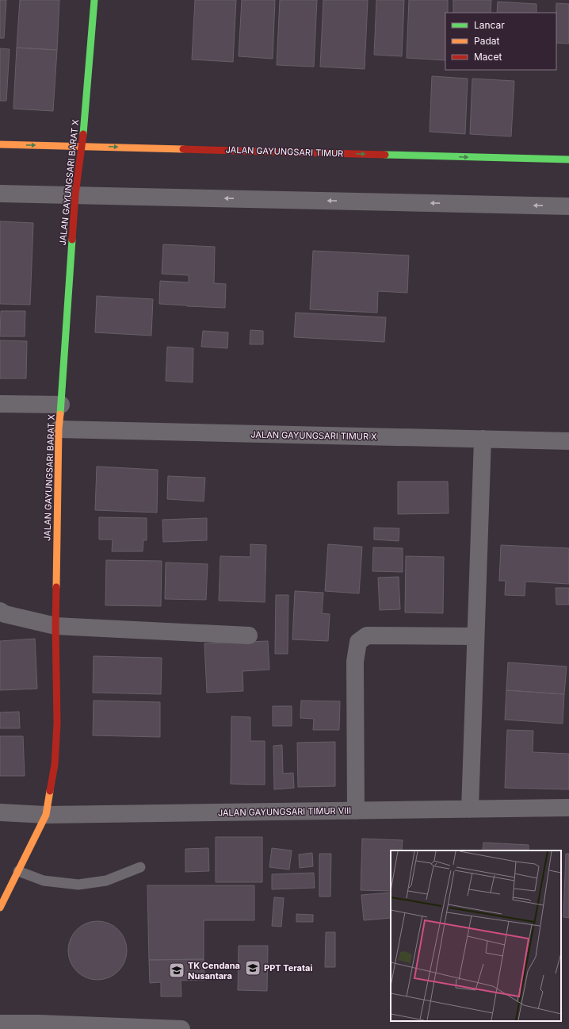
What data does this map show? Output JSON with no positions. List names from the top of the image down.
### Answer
{
  "streets": {
    "street": [
      "JALAN GAYUNGSARI TIMUR",
      "JALAN GAYUNGSARI BARAT X",
      "JALAN GAYUNGSARI TIMUR X",
      "JALAN GAYUNGSARI TIMUR VIII"
    ]
  },
  "crossings": [
    ["JALAN GAYUNGSARI TIMUR", "JALAN GAYUNGSARI BARAT X"],
    ["JALAN GAYUNGSARI BARAT X", "JALAN GAYUNGSARI TIMUR X"],
    ["JALAN GAYUNGSARI BARAT X", "JALAN GAYUNGSARI TIMUR VIII"]
  ],
  "places": {
    "school or university": ["PPT Teratai", "TK Cendana Nusantara"]
  },
  "legend": ["Lancar", "Padat", "Macet"]
}
